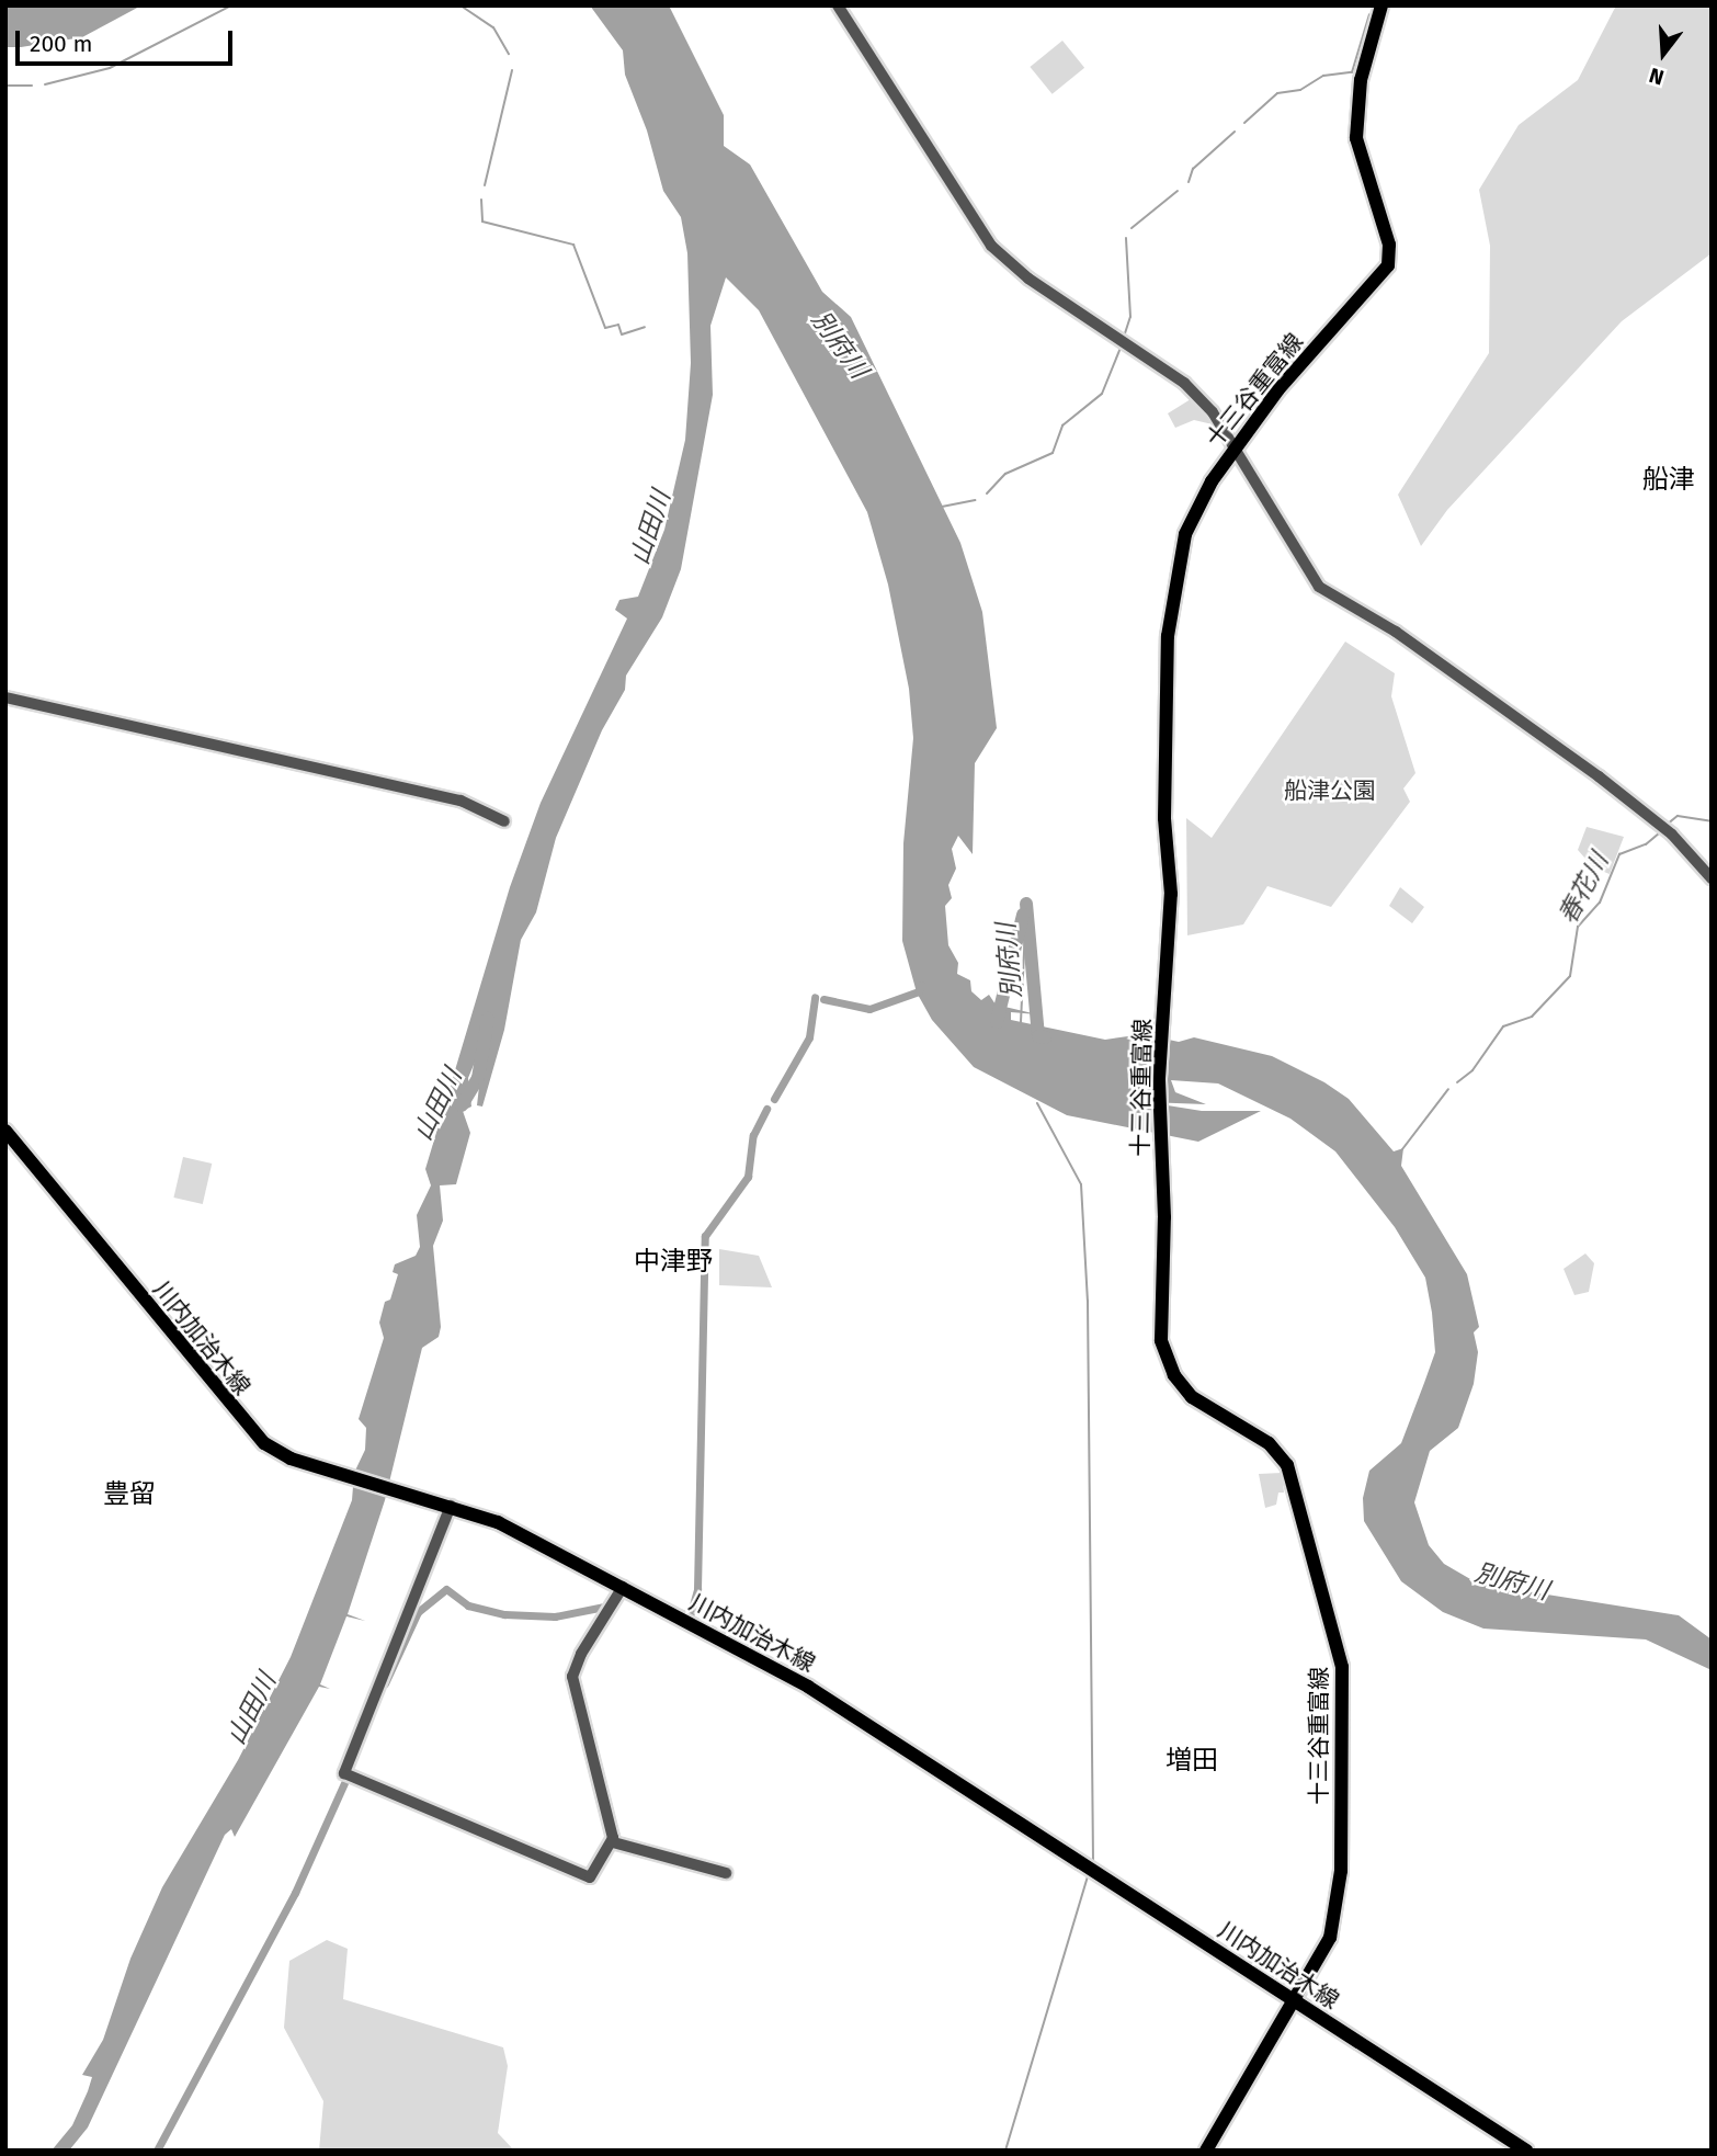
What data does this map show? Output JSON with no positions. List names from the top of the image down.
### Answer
{
  "streets": {
    "main road": ["十三谷重富線", "川内加治木線"]
  },
  "crossings": [
    ["十三谷重富線", "川内加治木線"]
  ],
  "districts": [
    "船津",
    "中津野",
    "豊留",
    "増田"
  ],
  "water": ["別府川", "山田川", "春花川"],
  "parks": ["船津公園"],
  "scale_bar": "200 m",
  "north": "bottom"
}
